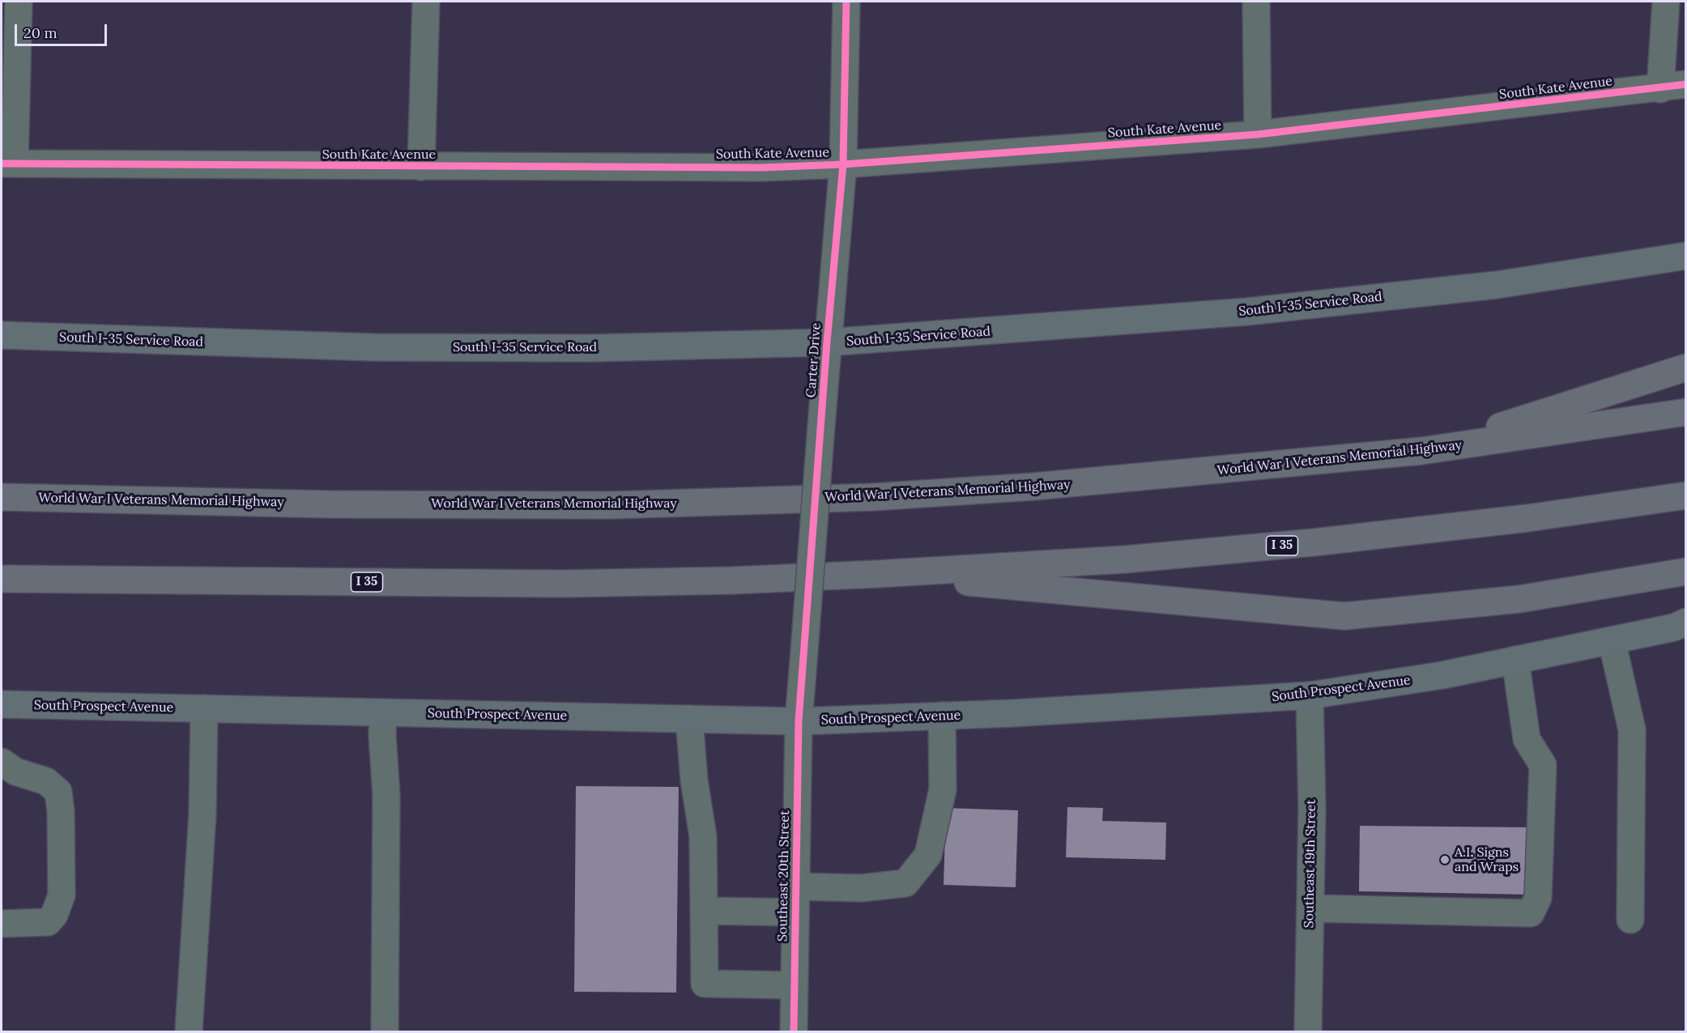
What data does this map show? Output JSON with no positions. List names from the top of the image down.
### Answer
{
  "streets": {
    "highway": ["World War I Veterans Memorial Highway", "I 35"],
    "main road": ["South I-35 Service Road", "South Prospect Avenue"],
    "street": [
      "South Kate Avenue",
      "Carter Drive",
      "Southeast 19th Street",
      "Southeast 20th Street"
    ]
  },
  "crossings": [
    ["South Kate Avenue", "Carter Drive"],
    ["South I-35 Service Road", "Carter Drive"],
    ["Carter Drive", "South Prospect Avenue"],
    ["Carter Drive", "Southeast 20th Street"],
    ["South Prospect Avenue", "Southeast 19th Street"],
    ["South Prospect Avenue", "Southeast 20th Street"]
  ],
  "places": ["A.I. Signs and Wraps"],
  "scale_bar": "20 m"
}
